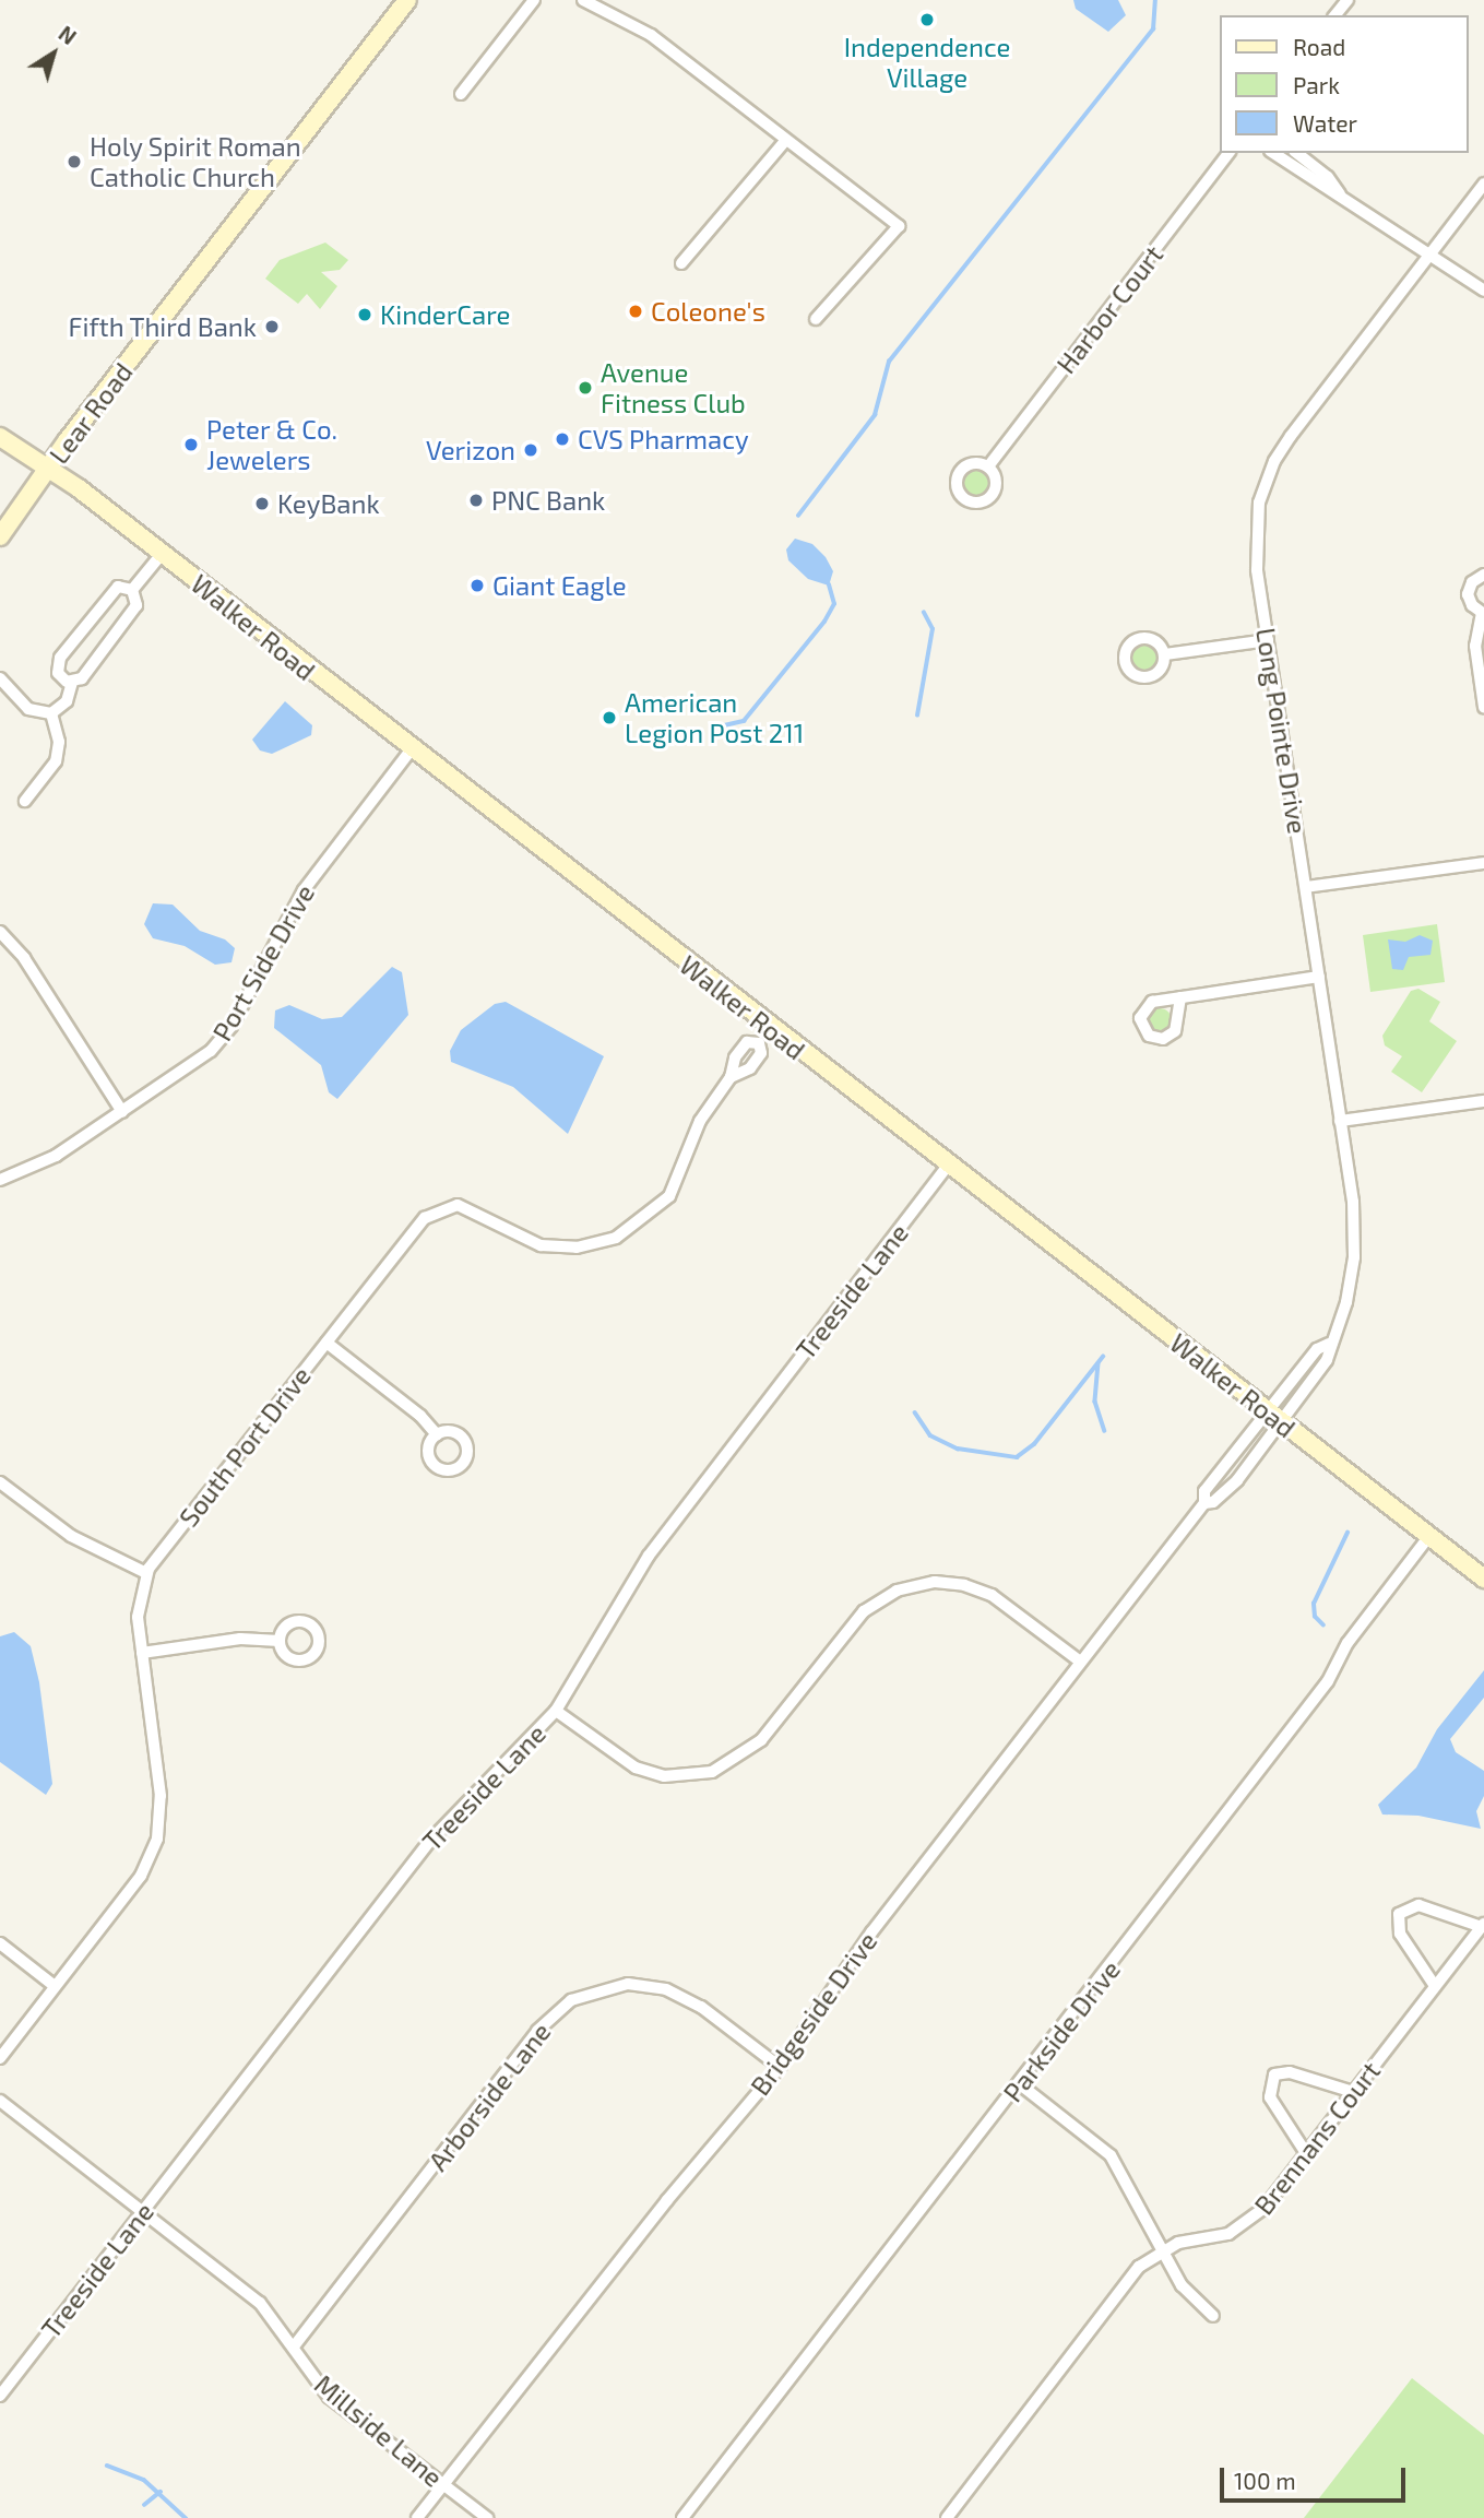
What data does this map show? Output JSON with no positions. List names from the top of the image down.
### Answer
{
  "streets": {
    "street": [
      "Harbor Court",
      "Lear Road",
      "Walker Road",
      "Long Pointe Drive",
      "Port Side Drive",
      "Treeside Lane",
      "South Port Drive",
      "Bridgeside Drive",
      "Parkside Drive",
      "Arborside Lane",
      "Brennans Court",
      "Millside Lane"
    ]
  },
  "crossings": [
    ["Lear Road", "Walker Road"],
    ["Walker Road", "Long Pointe Drive"],
    ["Walker Road", "Port Side Drive"],
    ["Walker Road", "Treeside Lane"],
    ["Walker Road", "South Port Drive"],
    ["Walker Road", "Bridgeside Drive"],
    ["Walker Road", "Parkside Drive"],
    ["Long Pointe Drive", "Bridgeside Drive"],
    ["Treeside Lane", "Millside Lane"],
    ["Bridgeside Drive", "Arborside Lane"],
    ["Bridgeside Drive", "Millside Lane"],
    ["Arborside Lane", "Millside Lane"]
  ],
  "places": [
    "Independence Village",
    "Holy Spirit Roman Catholic Church",
    "Coleone's",
    "KinderCare",
    "Fifth Third Bank",
    "Avenue Fitness Club",
    "CVS Pharmacy",
    "Peter & Co. Jewelers",
    "Verizon",
    "PNC Bank",
    "KeyBank",
    "Giant Eagle",
    "American Legion Post 211"
  ],
  "legend": ["Road", "Park", "Water"],
  "scale_bar": "100 m",
  "north": "top right"
}
